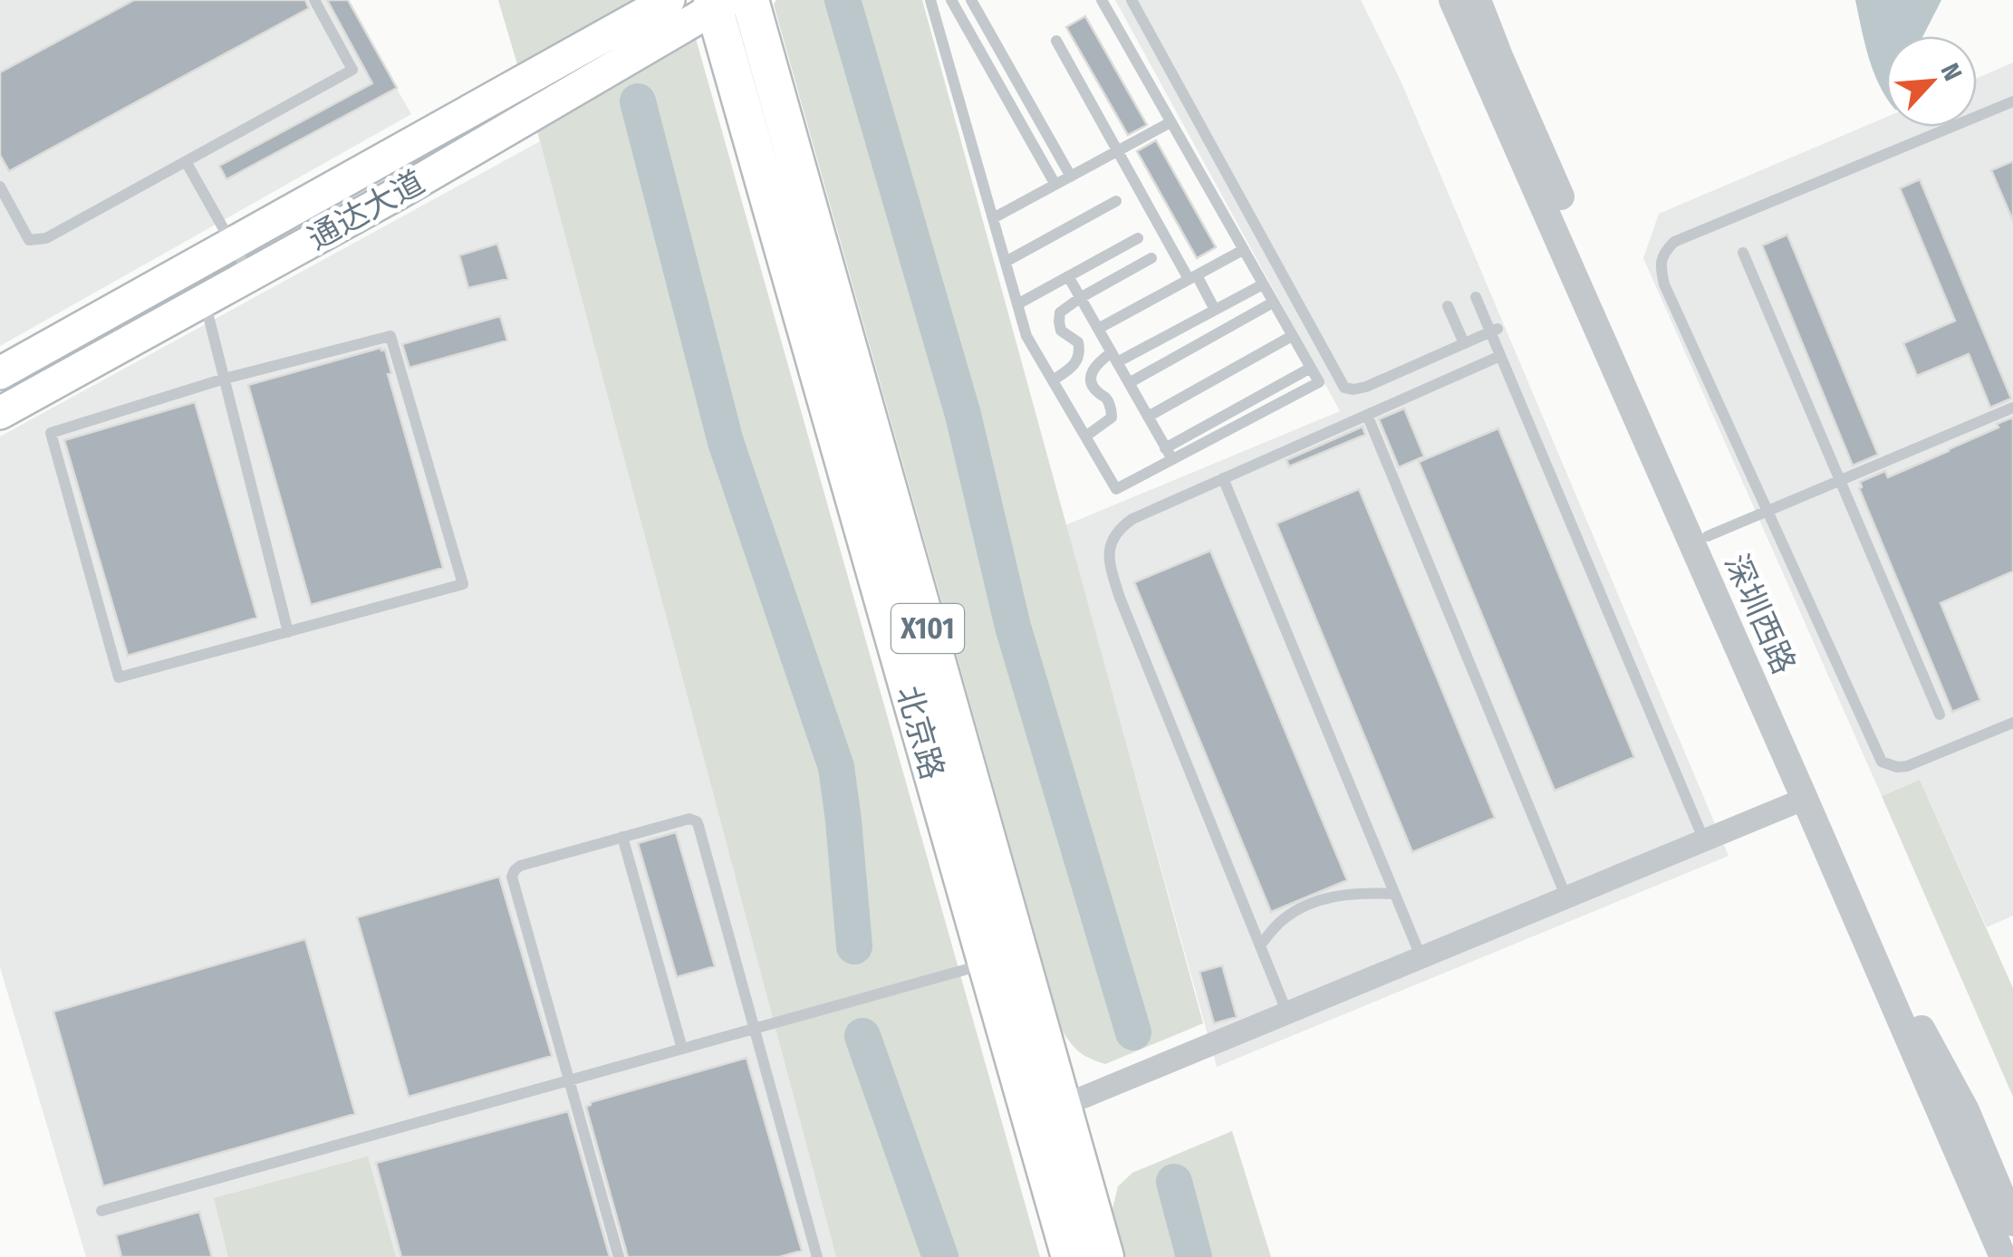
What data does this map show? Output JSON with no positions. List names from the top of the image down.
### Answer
{
  "streets": {
    "main road": ["通达大道", "X101", "北京路"],
    "street": ["深圳西路"]
  },
  "crossings": [
    ["通达大道", "北京路"]
  ],
  "north": "top right"
}
